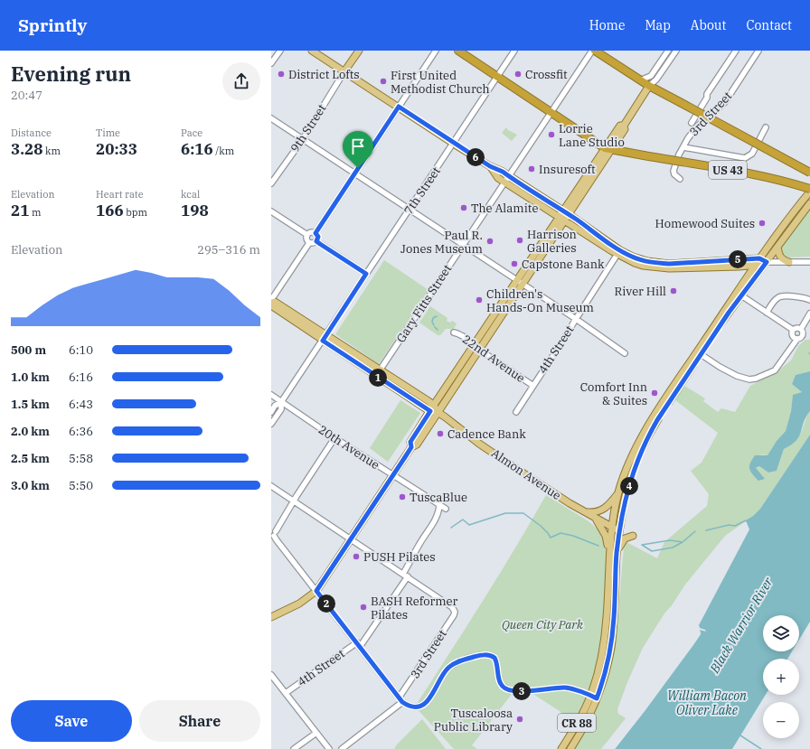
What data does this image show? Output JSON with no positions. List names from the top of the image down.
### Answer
{
  "streets": {
    "highway": ["US 43"],
    "main road": ["Almon Avenue", "CR 88"],
    "street": [
      "3rd Street",
      "9th Street",
      "7th Street",
      "Gary Fitts Street",
      "4th Street",
      "22nd Avenue",
      "20th Avenue"
    ]
  },
  "crossings": [
    ["3rd Street", "4th Street"],
    ["US 43", "7th Street"],
    ["US 43", "Gary Fitts Street"],
    ["US 43", "CR 88"],
    ["7th Street", "20th Avenue"],
    ["7th Street", "Almon Avenue"],
    ["Gary Fitts Street", "Almon Avenue"],
    ["4th Street", "22nd Avenue"],
    ["4th Street", "20th Avenue"],
    ["Almon Avenue", "CR 88"]
  ],
  "water": ["Black Warrior River", "William Bacon Oliver Lake"],
  "parks": ["Queen City Park"],
  "places": [
    "District Lofts",
    "Crossfit",
    "First United Methodist Church",
    "Lorrie Lane Studio",
    "Insuresoft",
    "The Alamite",
    "Homewood Suites",
    "Harrison Galleries",
    "Paul R. Jones Museum",
    "Capstone Bank",
    "River Hill",
    "Children's Hands-On Museum",
    "Comfort Inn & Suites",
    "Cadence Bank",
    "TuscaBlue",
    "PUSH Pilates",
    "BASH Reformer Pilates",
    "Tuscaloosa Public Library"
  ],
  "page": {
    "header": "Sprintly",
    "nav": [
      "Home",
      "Map",
      "About",
      "Contact"
    ],
    "heading": ["Evening run", "20:47"],
    "stats": [
      ["Distance", "3.28 km"],
      ["Time", "20:33"],
      ["Pace", "6:16 /km"],
      ["Elevation", "21 m"],
      ["Heart rate", "166 bpm"],
      ["kcal", "198"]
    ],
    "pins": [
      "6",
      "5",
      "1",
      "4",
      "2",
      "3"
    ],
    "chart": ["Elevation", "295–316 m"],
    "list": [
      {
        "name": "500 m",
        "note": "6:10"
      },
      {
        "name": "1.0 km",
        "note": "6:16"
      },
      {
        "name": "1.5 km",
        "note": "6:43"
      },
      {
        "name": "2.0 km",
        "note": "6:36"
      },
      {
        "name": "2.5 km",
        "note": "5:58"
      },
      {
        "name": "3.0 km",
        "note": "5:50"
      }
    ],
    "map_buttons": ["+", "−"],
    "buttons": ["Save", "Share"]
  }
}
